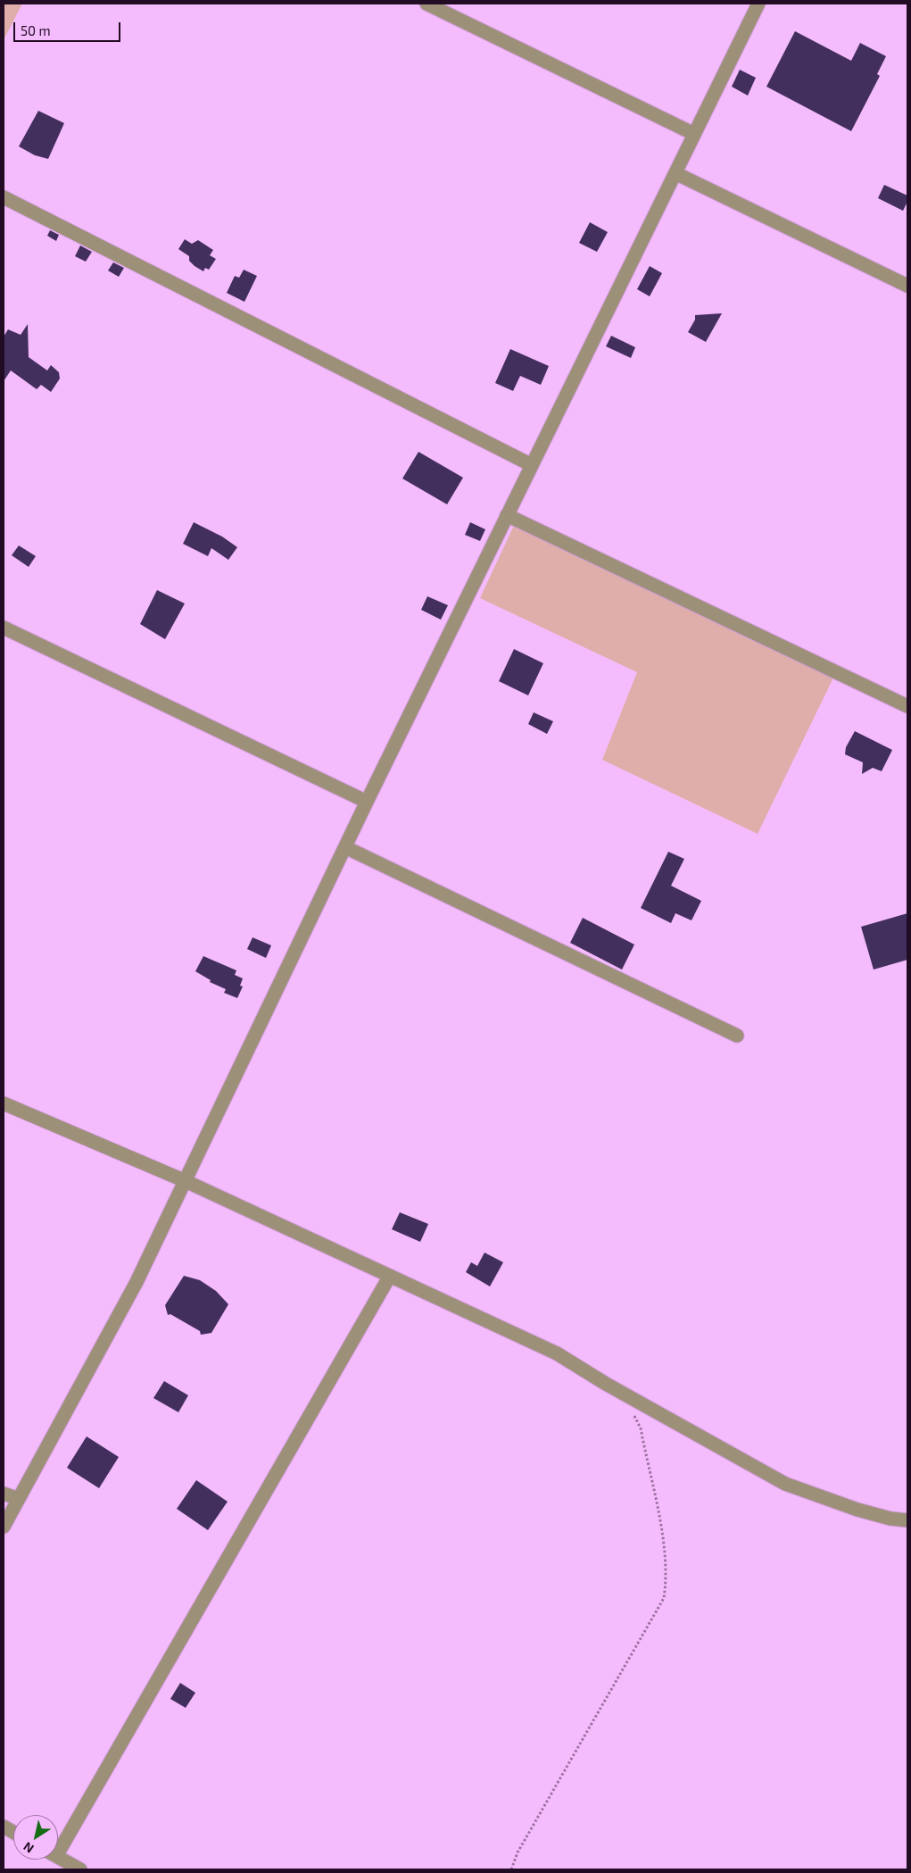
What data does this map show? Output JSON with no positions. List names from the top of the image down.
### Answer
{
  "scale_bar": "50 m",
  "north": "bottom left"
}
